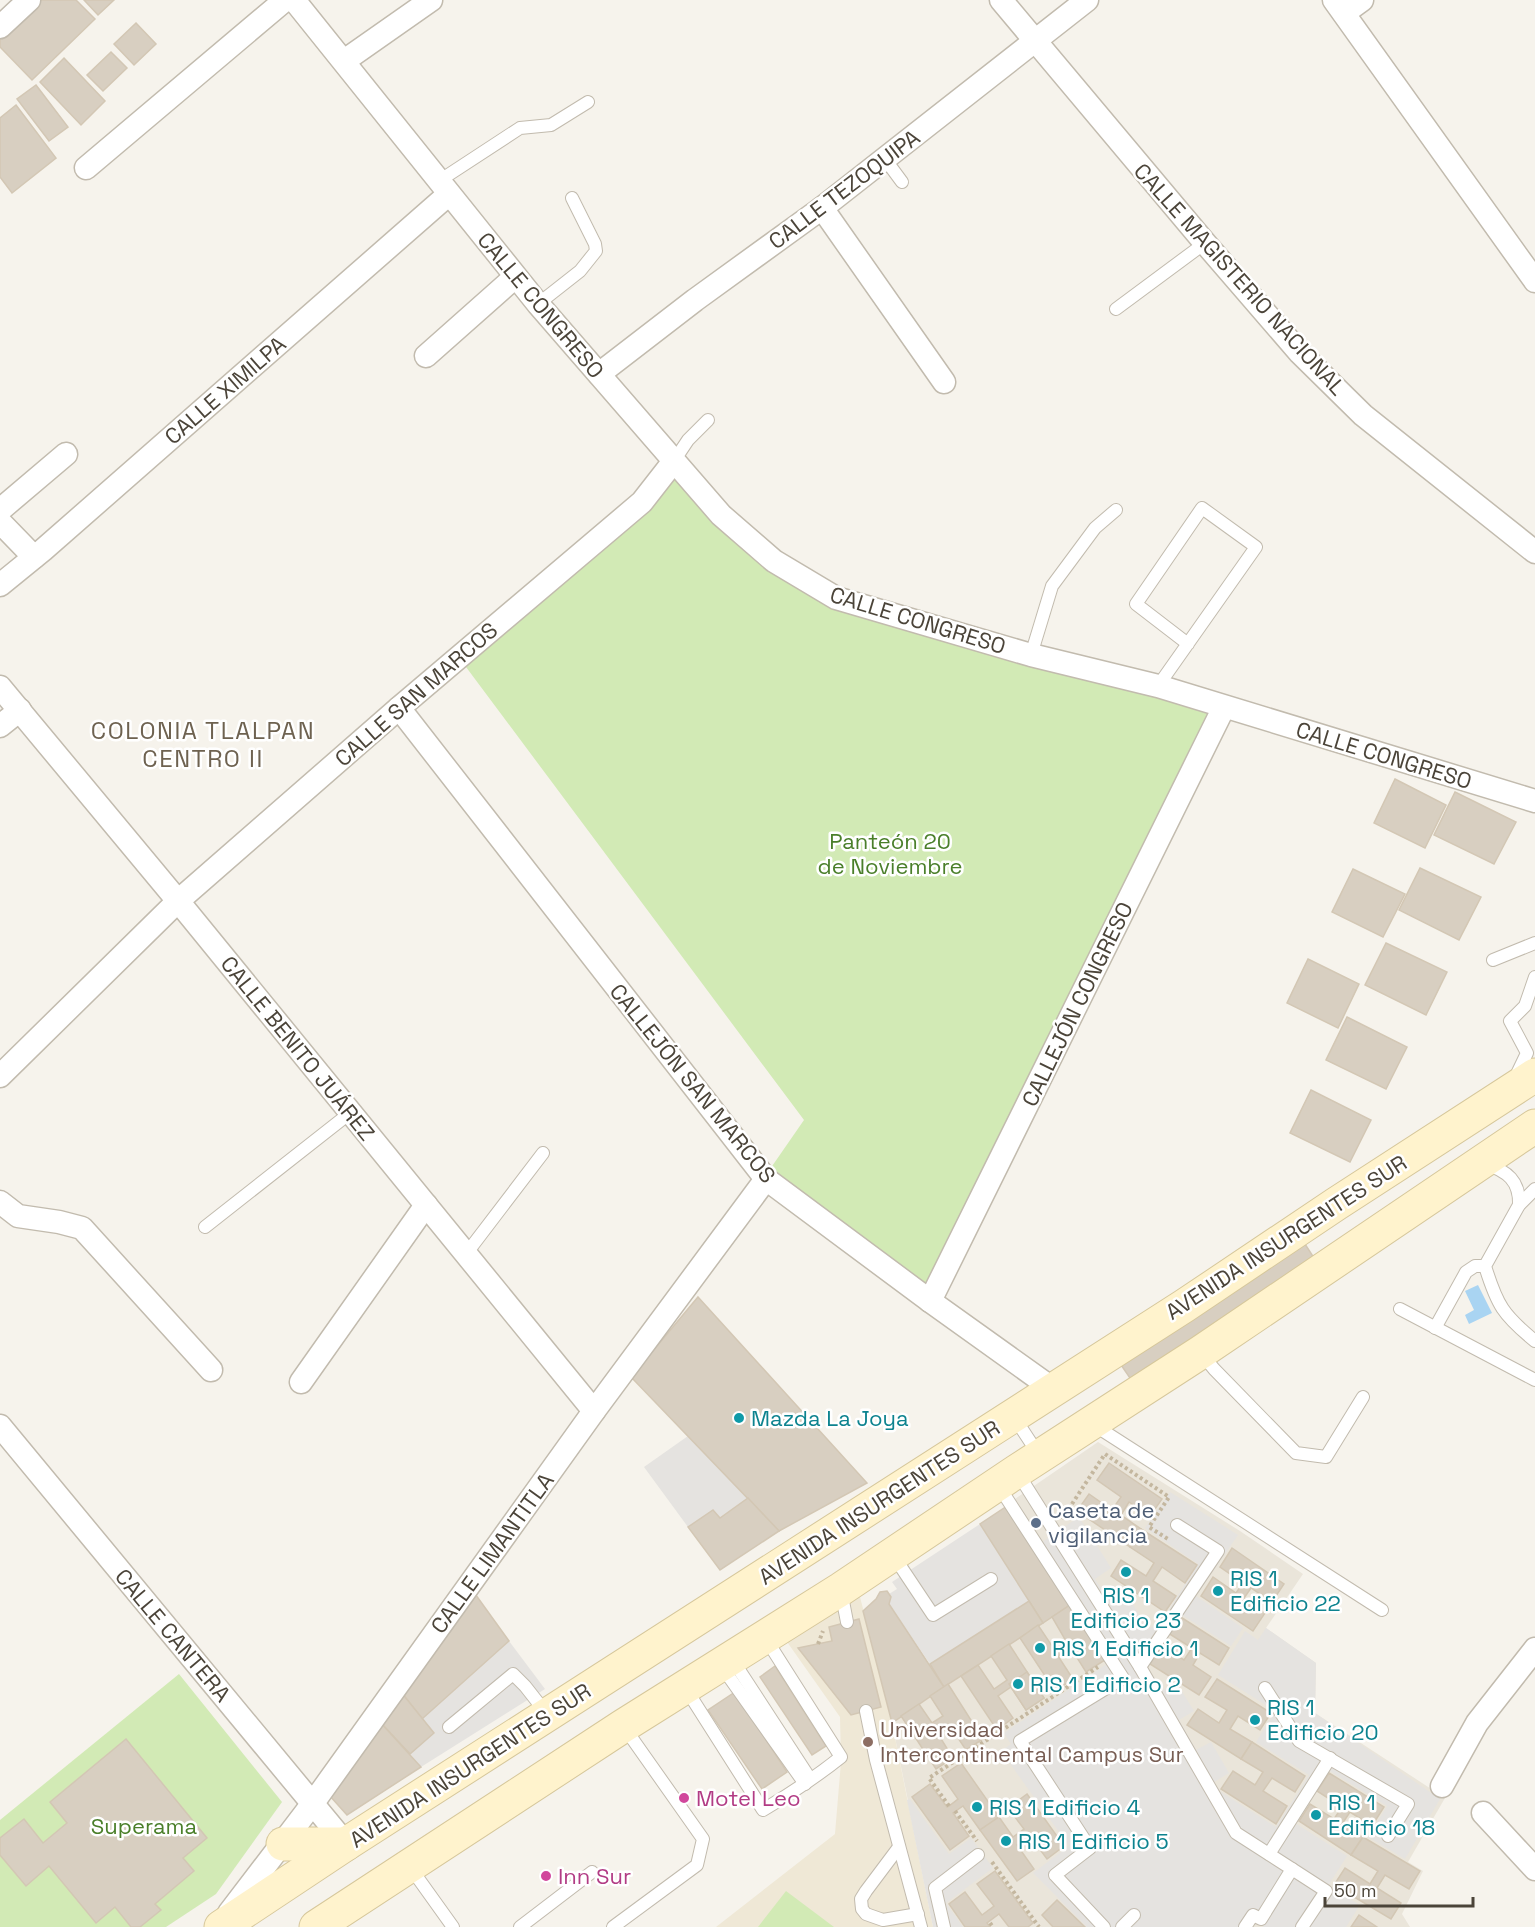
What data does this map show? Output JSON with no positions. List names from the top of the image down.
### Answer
{
  "streets": {
    "main road": ["AVENIDA INSURGENTES SUR"],
    "street": [
      "CALLE TEZOQUIPA",
      "CALLE MAGISTERIO NACIONAL",
      "CALLE CONGRESO",
      "CALLE XIMILPA",
      "CALLE SAN MARCOS",
      "CALLEJÓN CONGRESO",
      "CALLE BENITO JUÁREZ",
      "CALLEJÓN SAN MARCOS",
      "CALLE LIMANTITLA",
      "CALLE CANTERA"
    ]
  },
  "crossings": [
    ["CALLE TEZOQUIPA", "CALLE MAGISTERIO NACIONAL"],
    ["CALLE TEZOQUIPA", "CALLE CONGRESO"],
    ["CALLE CONGRESO", "CALLE XIMILPA"],
    ["CALLE CONGRESO", "CALLE SAN MARCOS"],
    ["CALLE CONGRESO", "CALLEJÓN CONGRESO"],
    ["CALLE SAN MARCOS", "CALLE BENITO JUÁREZ"],
    ["CALLE SAN MARCOS", "CALLEJÓN SAN MARCOS"],
    ["CALLEJÓN CONGRESO", "CALLEJÓN SAN MARCOS"],
    ["CALLE BENITO JUÁREZ", "CALLE LIMANTITLA"],
    ["CALLEJÓN SAN MARCOS", "AVENIDA INSURGENTES SUR"],
    ["CALLEJÓN SAN MARCOS", "CALLE LIMANTITLA"],
    ["AVENIDA INSURGENTES SUR", "CALLE LIMANTITLA"],
    ["AVENIDA INSURGENTES SUR", "CALLE CANTERA"],
    ["CALLE LIMANTITLA", "CALLE CANTERA"]
  ],
  "districts": ["COLONIA TLALPAN CENTRO II"],
  "parks": ["Panteón 20 de Noviembre", "Superama"],
  "places": [
    "Mazda La Joya",
    "Caseta de vigilancia",
    "RIS 1 Edificio 23",
    "RIS 1 Edificio 22",
    "RIS 1 Edificio 1",
    "RIS 1 Edificio 2",
    "RIS 1 Edificio 20",
    "Universidad Intercontinental Campus Sur",
    "Motel Leo",
    "RIS 1 Edificio 4",
    "RIS 1 Edificio 18",
    "RIS 1 Edificio 5",
    "Inn Sur"
  ],
  "scale_bar": "50 m"
}
